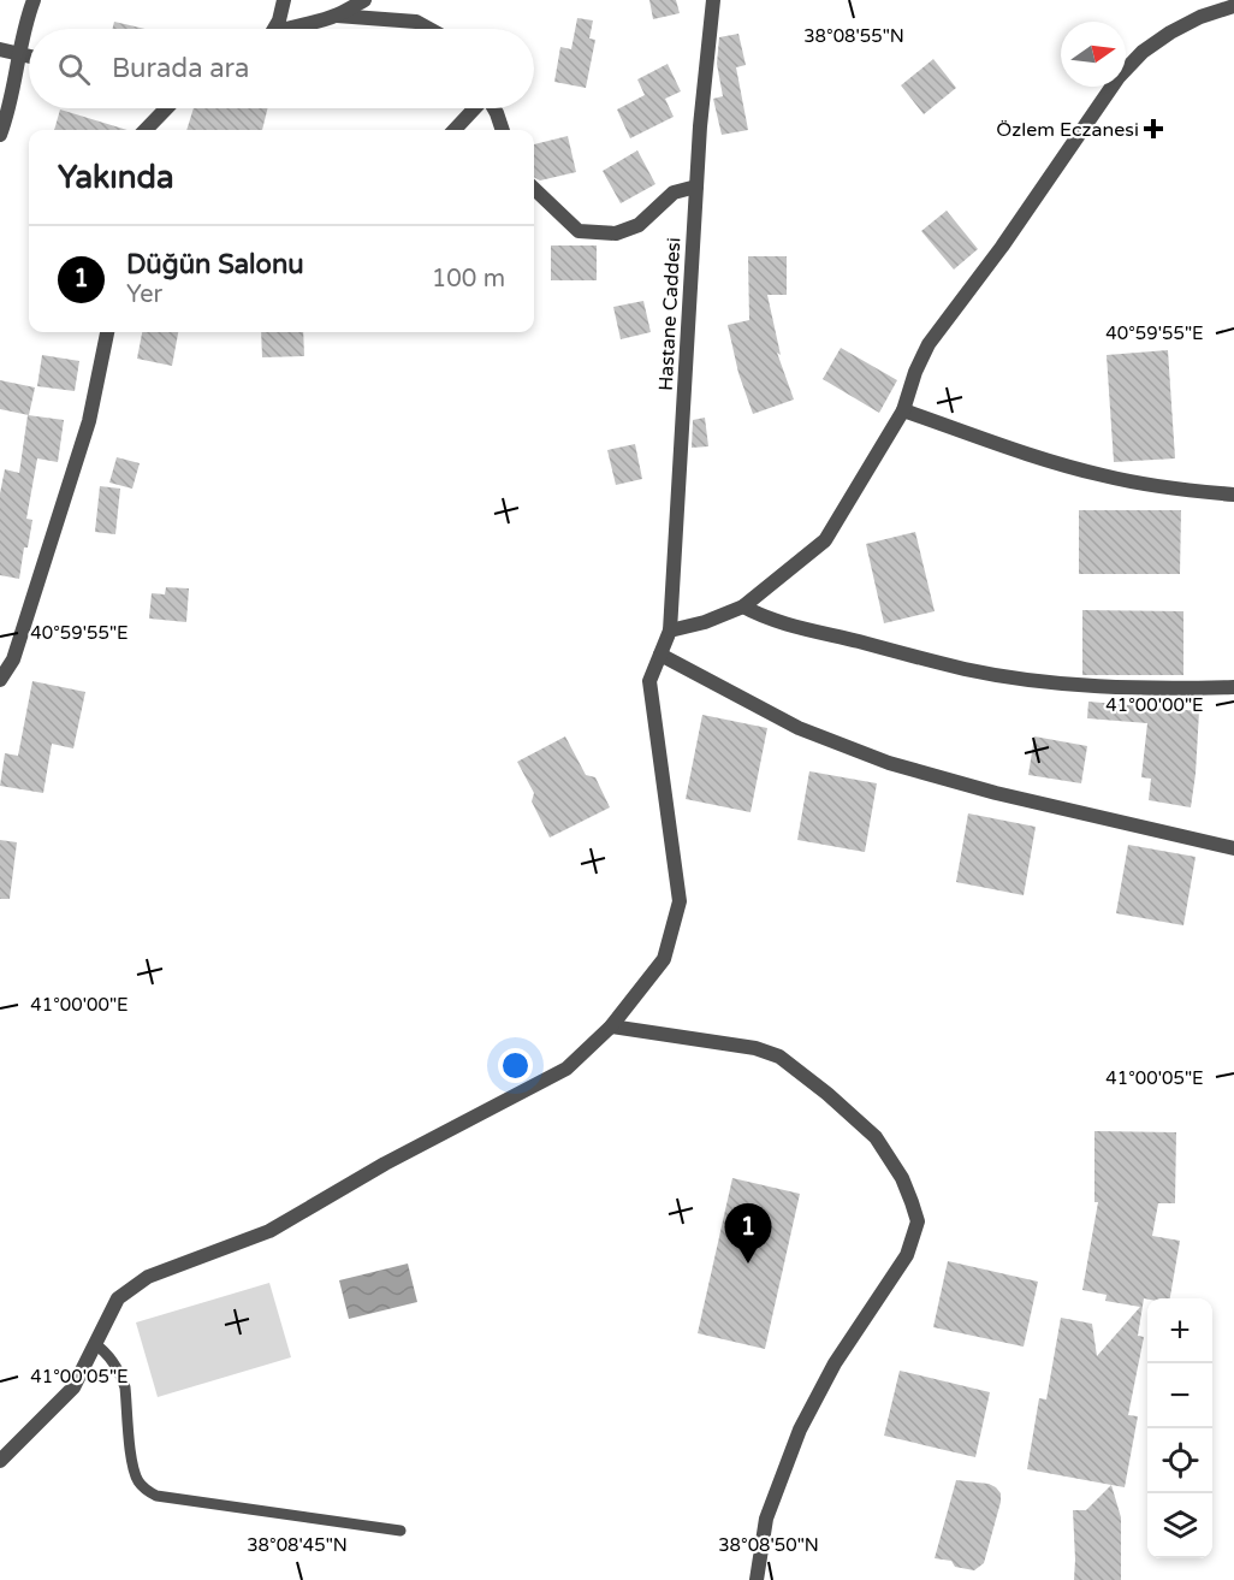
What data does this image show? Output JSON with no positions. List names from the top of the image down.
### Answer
{
  "streets": {
    "street": ["Hastane Caddesi"]
  },
  "places": {
    "health": ["Özlem Eczanesi"]
  },
  "north": "right",
  "page": {
    "search": "Burada ara",
    "heading": "Yakında",
    "list": [
      {
        "mark": "1",
        "name": "Düğün Salonu",
        "note": "Yer",
        "value": "100 m"
      }
    ],
    "pins": "1",
    "map_buttons": ["+", "−"]
  },
  "coordinates": [
    "38°08'55\"N",
    "40°59'55\"E",
    "41°00'00\"E",
    "41°00'05\"E",
    "38°08'45\"N",
    "38°08'50\"N"
  ]
}
